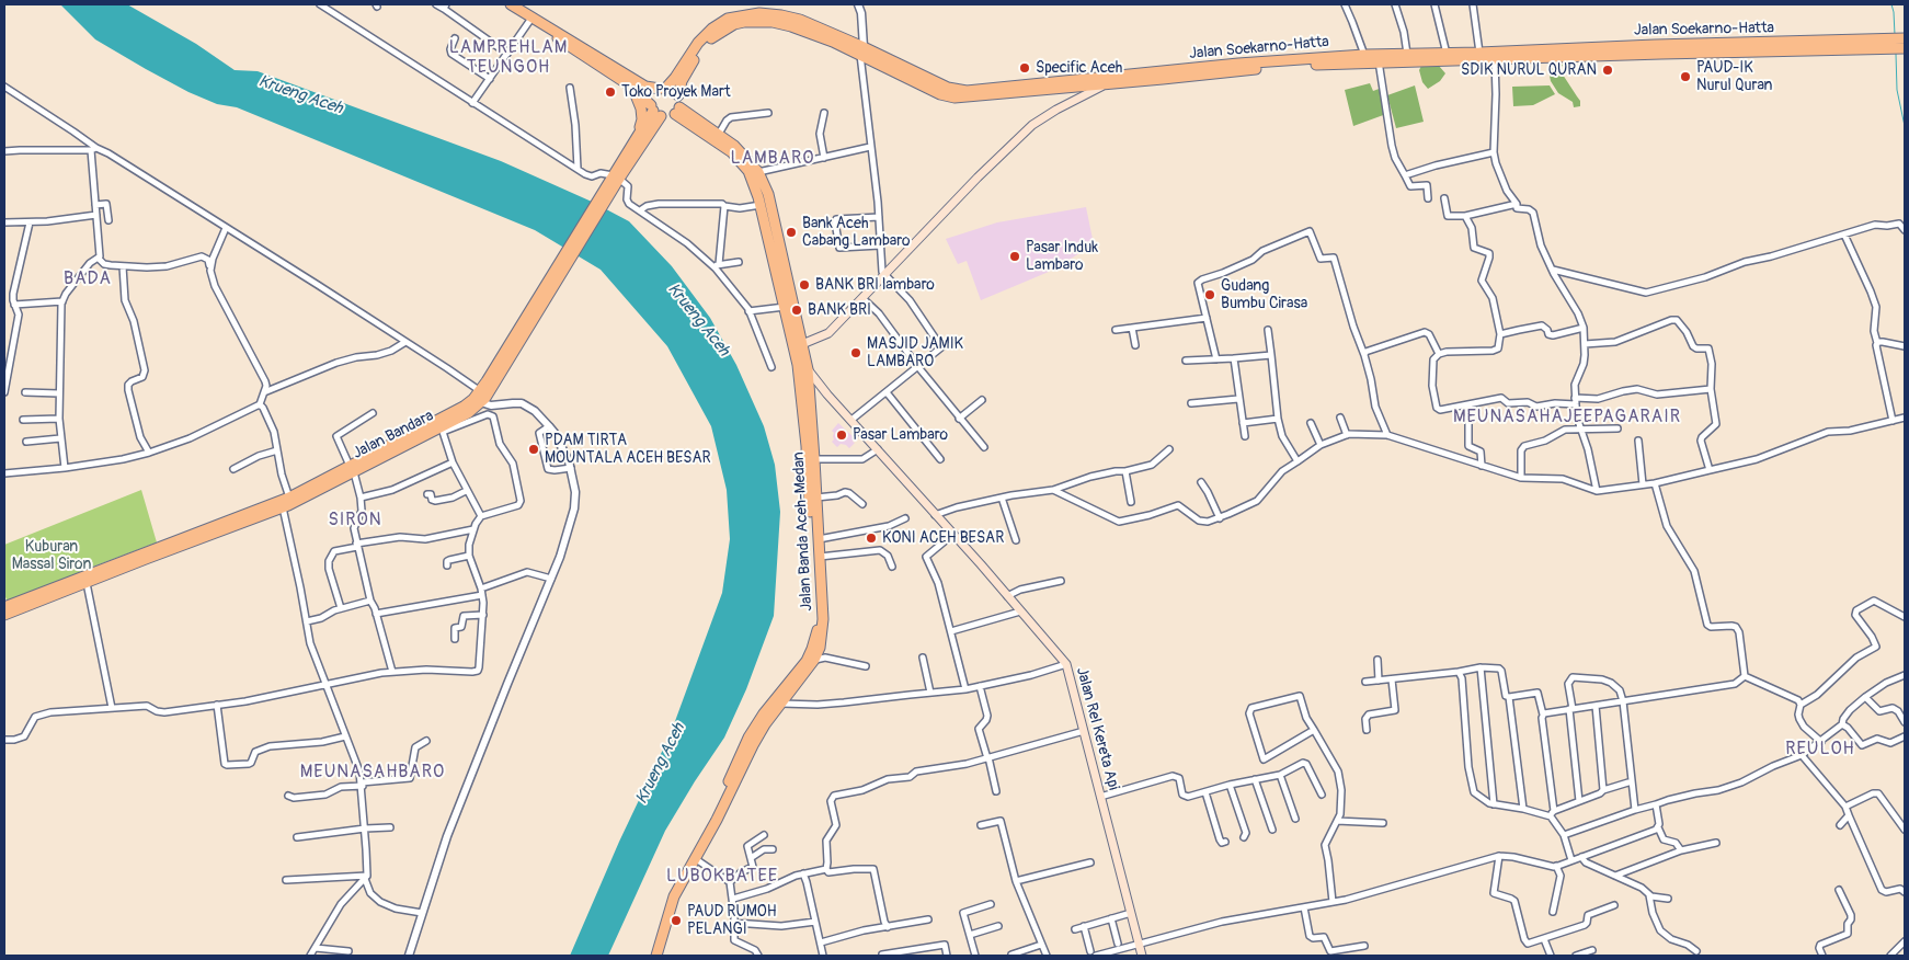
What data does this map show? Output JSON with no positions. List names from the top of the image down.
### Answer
{
  "streets": {
    "highway": ["Jalan Soekarno-Hatta", "Jalan Bandara", "Jalan Banda Aceh-Medan"],
    "main road": ["Jalan Rel Kereta Api"]
  },
  "crossings": [
    ["Jalan Soekarno-Hatta", "Jalan Bandara"],
    ["Jalan Soekarno-Hatta", "Jalan Banda Aceh-Medan"],
    ["Jalan Bandara", "Jalan Banda Aceh-Medan"],
    ["Jalan Banda Aceh-Medan", "Jalan Rel Kereta Api"]
  ],
  "districts": [
    "LAMPREHLAM TEUNGOH",
    "LAMBARO",
    "BADA",
    "MEUNASAHAJEEPAGARAIR",
    "SIRON",
    "REULOH",
    "MEUNASAHBARO",
    "LUBOKBATEE"
  ],
  "water": ["Krueng Aceh"],
  "parks": ["Kuburan Massal Siron"],
  "places": [
    "Specific Aceh",
    "SDIK NURUL QURAN",
    "PAUD-IK Nurul Quran",
    "Toko Proyek Mart",
    "Bank Aceh Cabang Lambaro",
    "Pasar Induk Lambaro",
    "BANK BRI lambaro",
    "Gudang Bumbu Cirasa",
    "BANK BRI",
    "MASJID JAMIK LAMBARO",
    "Pasar Lambaro",
    "PDAM TIRTA MOUNTALA ACEH BESAR",
    "KONI ACEH BESAR",
    "PAUD RUMOH PELANGI"
  ]
}
